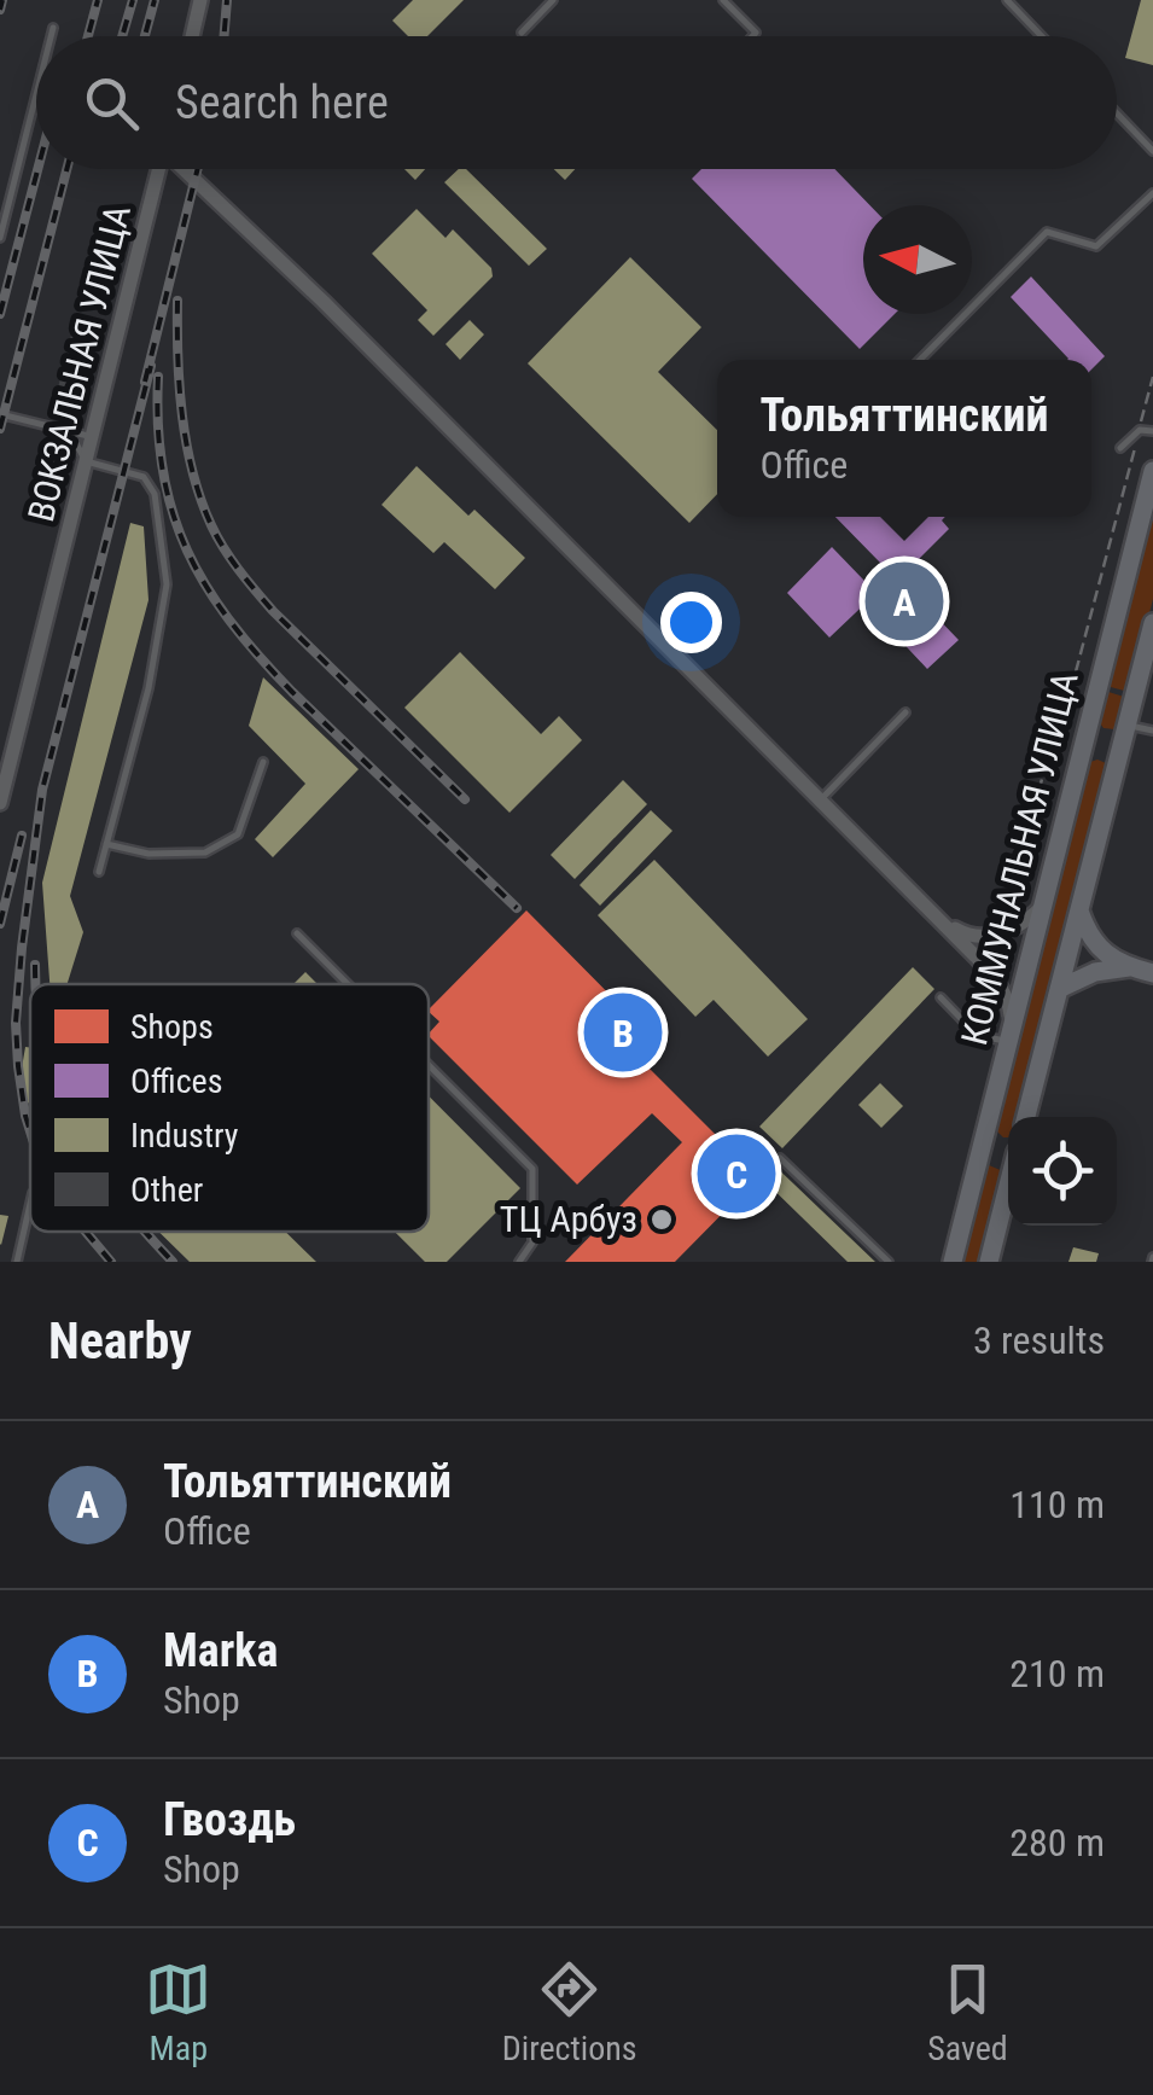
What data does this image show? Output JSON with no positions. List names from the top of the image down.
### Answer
{
  "streets": {
    "main road": ["КОММУНАЛЬНАЯ УЛИЦА"],
    "street": ["ВОКЗАЛЬНАЯ УЛИЦА"]
  },
  "places": ["ТЦ Арбуз"],
  "legend": [
    "Shops",
    "Offices",
    "Industry",
    "Other"
  ],
  "north": "left",
  "page": {
    "search": "Search here",
    "popup": ["Тольяттинский", "Office"],
    "pins": ["A", "B", "C"],
    "heading": ["Nearby", "3 results"],
    "list": [
      {
        "mark": "A",
        "name": "Тольяттинский",
        "note": "Office",
        "value": "110 m"
      },
      {
        "mark": "B",
        "name": "Marka",
        "note": "Shop",
        "value": "210 m"
      },
      {
        "mark": "C",
        "name": "Гвоздь",
        "note": "Shop",
        "value": "280 m"
      }
    ],
    "nav": ["Map", "Directions", "Saved"]
  }
}
